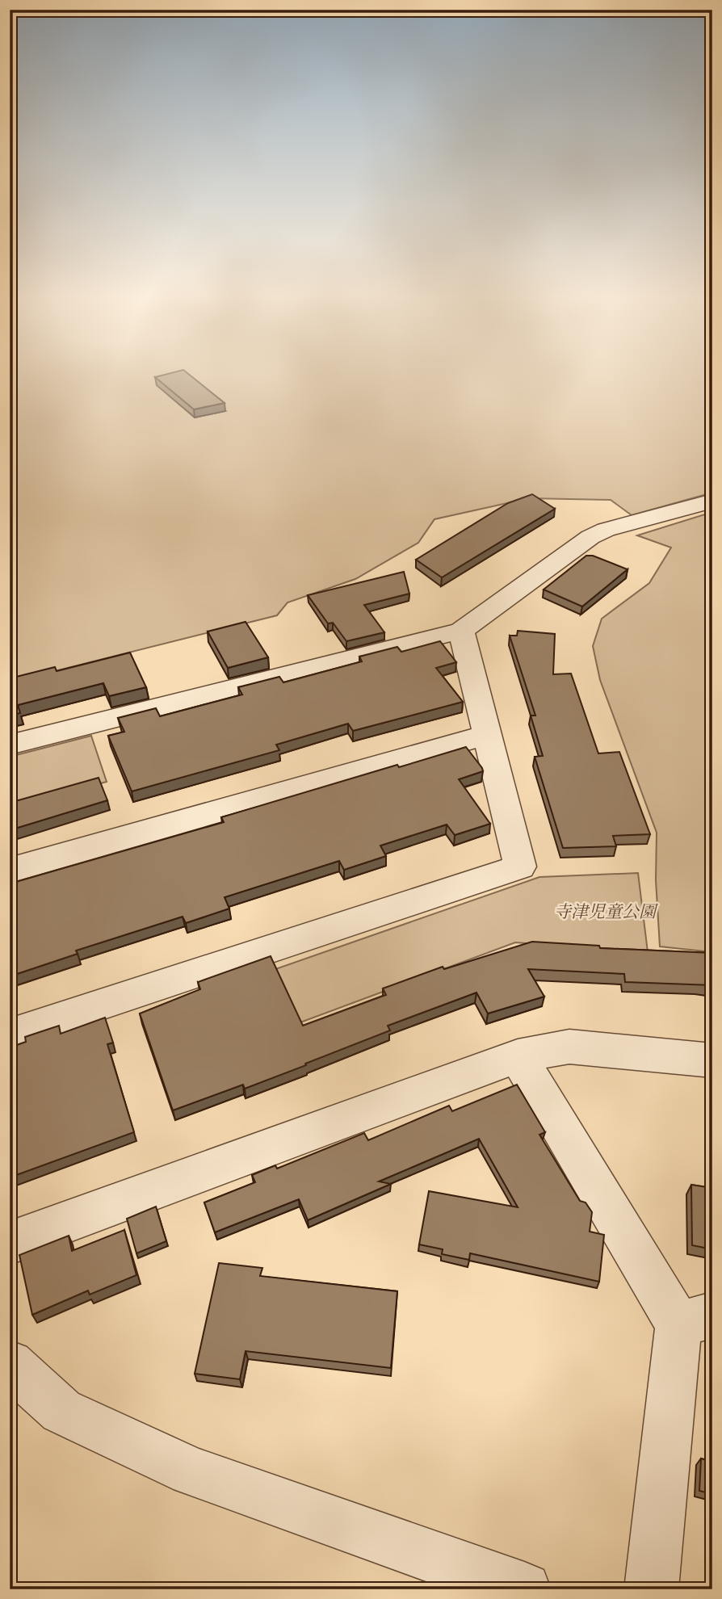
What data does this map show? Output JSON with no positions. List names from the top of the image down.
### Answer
{
  "parks": ["寺津児童公園"]
}
